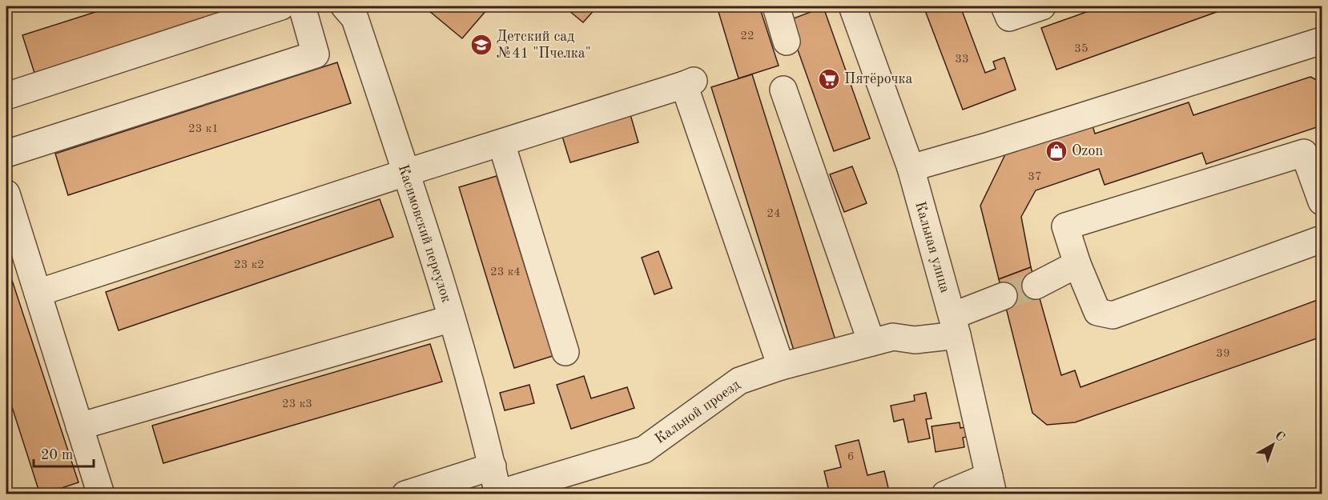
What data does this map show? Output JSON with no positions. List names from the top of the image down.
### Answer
{
  "streets": {
    "street": ["Касимовский переулок", "Кальная улица", "Кальной проезд"]
  },
  "crossings": [
    ["Касимовский переулок", "Кальной проезд"],
    ["Кальная улица", "Кальной проезд"]
  ],
  "places": {
    "school or university": ["Детский сад №41 \"Пчелка\""],
    "supermarket": ["Пятёрочка"],
    "shop": ["Ozon"]
  },
  "house_numbers": [
    "22",
    "35",
    "33",
    "23 к1",
    "37",
    "24",
    "23 к2",
    "23 к4",
    "39",
    "23 к3",
    "6"
  ],
  "scale_bar": "20 m",
  "north": "top right"
}
